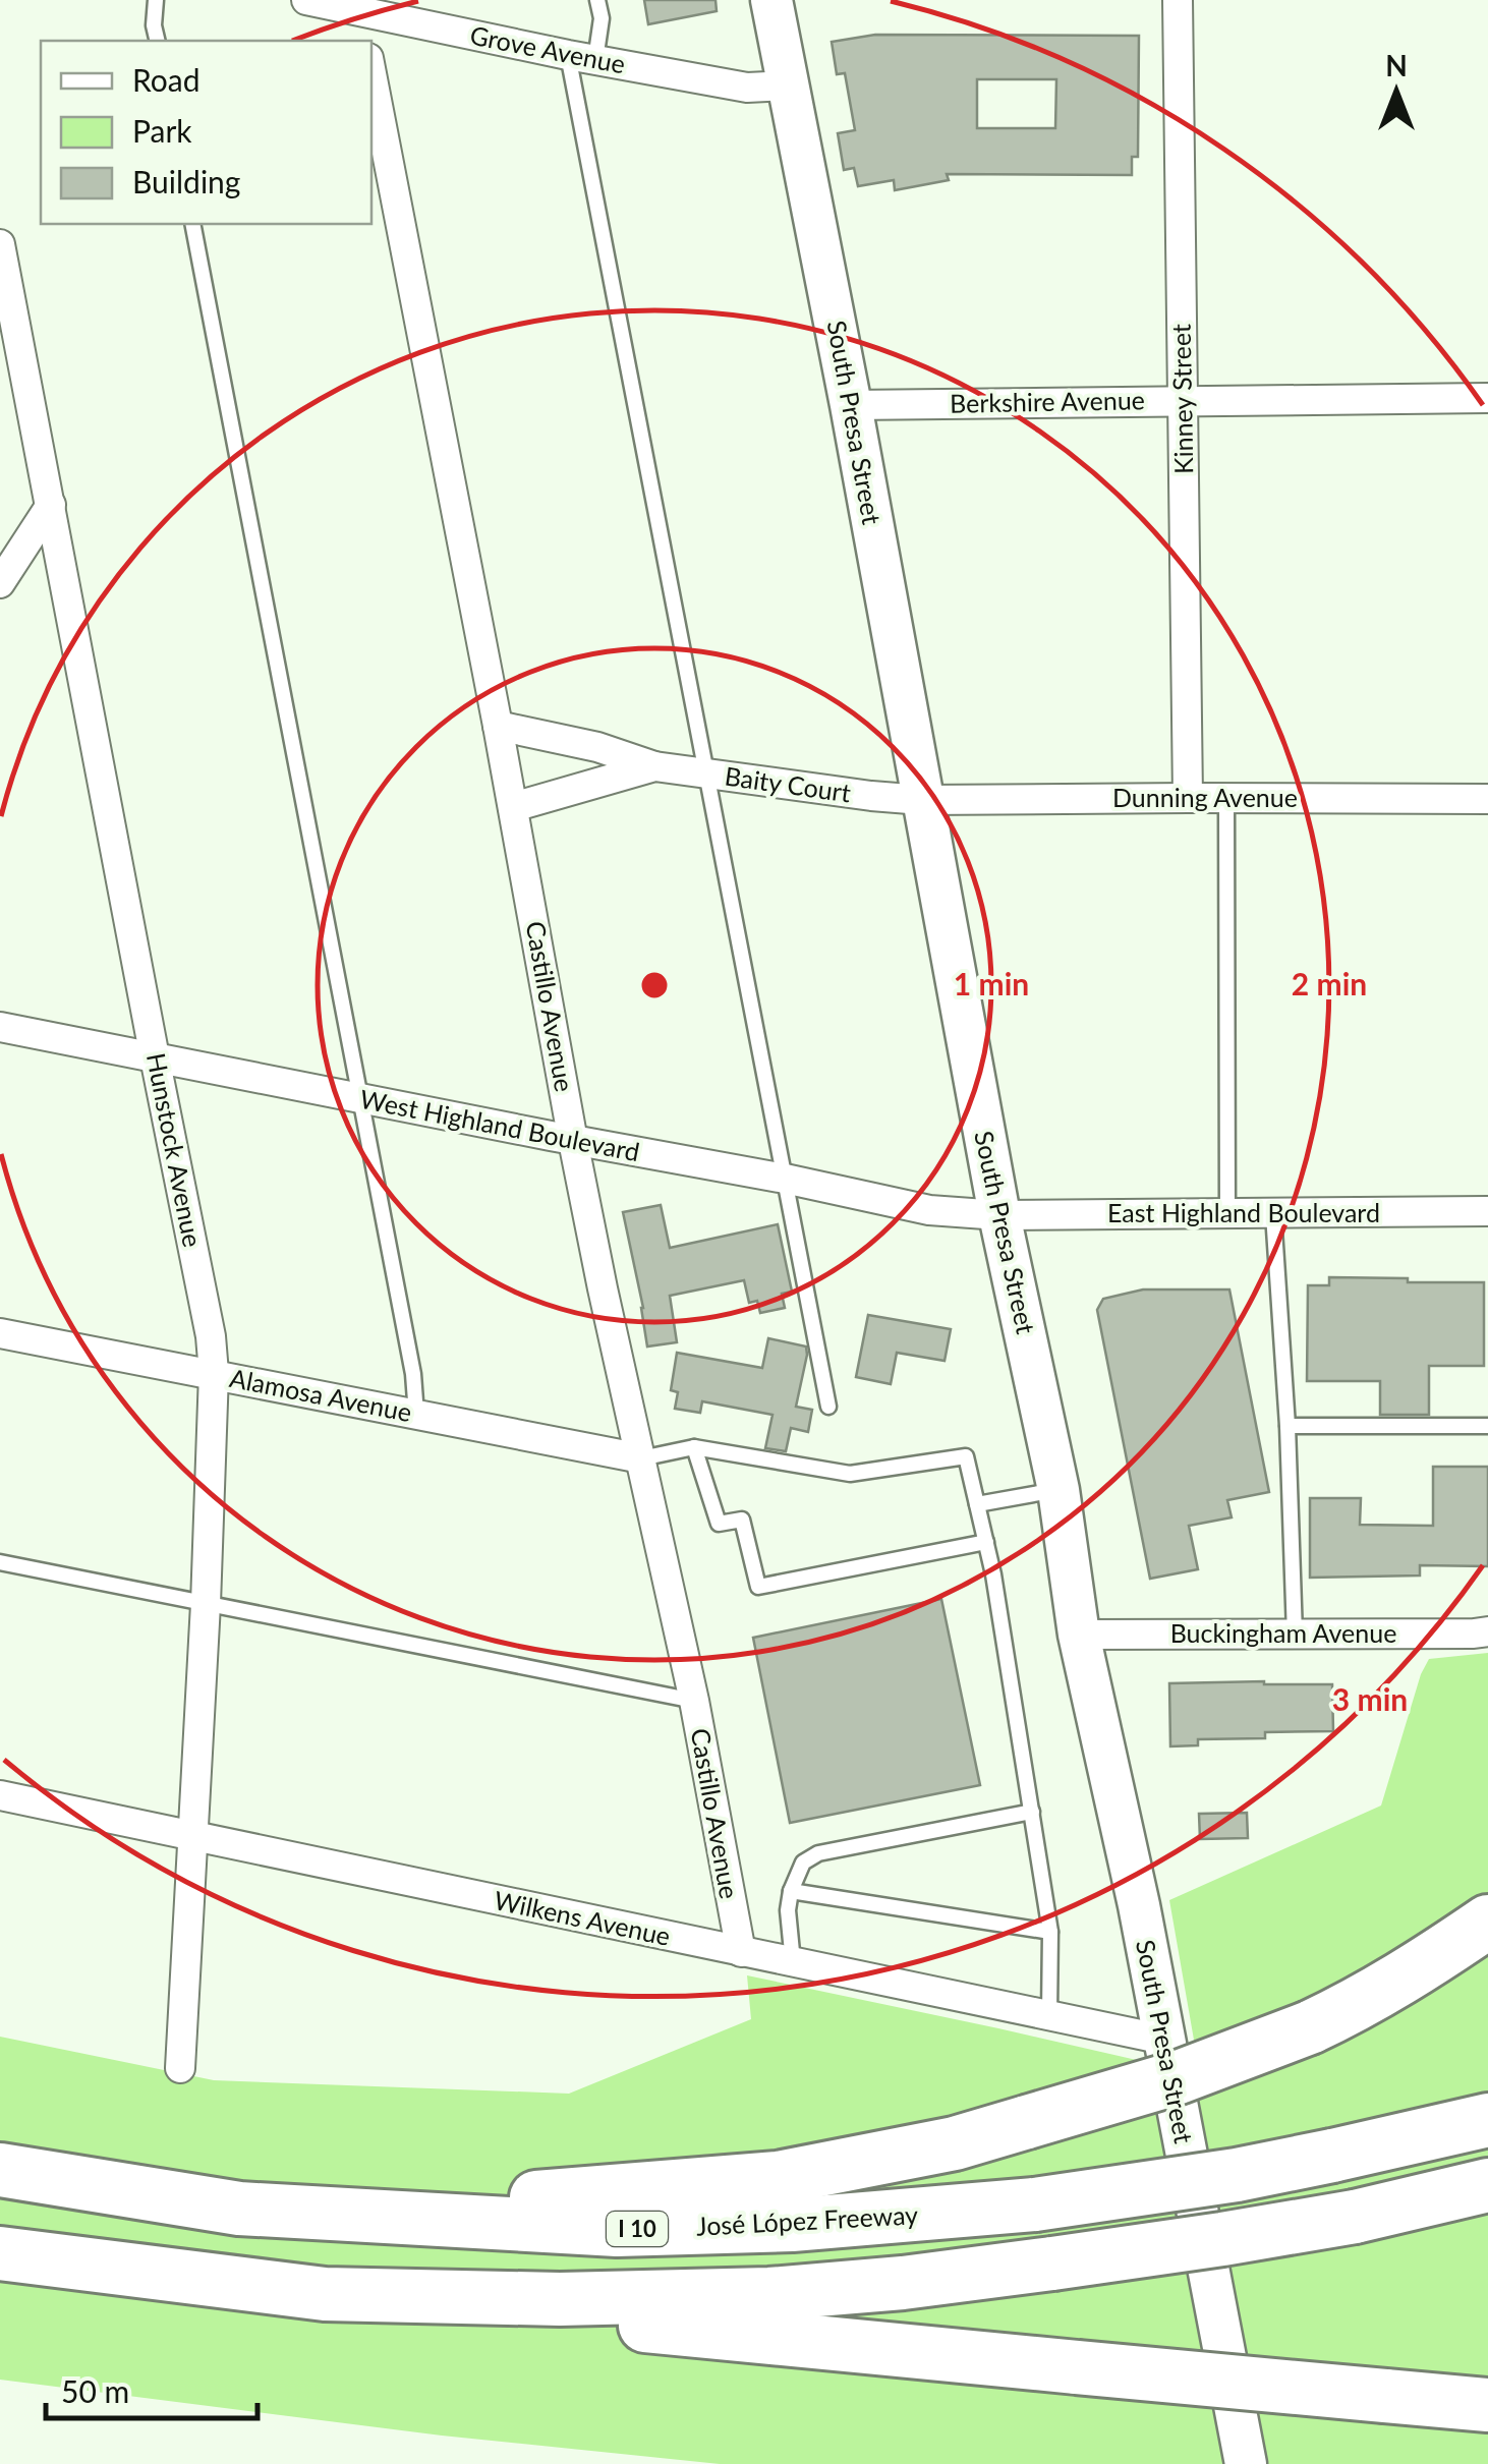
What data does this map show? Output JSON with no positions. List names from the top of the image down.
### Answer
{
  "streets": {
    "highway": ["José López Freeway", "I 10"],
    "main road": ["South Presa Street"],
    "street": [
      "Grove Avenue",
      "Kinney Street",
      "Berkshire Avenue",
      "Baity Court",
      "Dunning Avenue",
      "Castillo Avenue",
      "West Highland Boulevard",
      "Hunstock Avenue",
      "East Highland Boulevard",
      "Alamosa Avenue",
      "Buckingham Avenue",
      "Wilkens Avenue"
    ]
  },
  "crossings": [
    ["Grove Avenue", "South Presa Street"],
    ["Kinney Street", "Berkshire Avenue"],
    ["Kinney Street", "Dunning Avenue"],
    ["Berkshire Avenue", "South Presa Street"],
    ["South Presa Street", "Baity Court"],
    ["South Presa Street", "Dunning Avenue"],
    ["South Presa Street", "West Highland Boulevard"],
    ["South Presa Street", "East Highland Boulevard"],
    ["South Presa Street", "Buckingham Avenue"],
    ["South Presa Street", "Wilkens Avenue"],
    ["Baity Court", "Dunning Avenue"],
    ["Baity Court", "Castillo Avenue"],
    ["Castillo Avenue", "West Highland Boulevard"],
    ["Castillo Avenue", "Alamosa Avenue"],
    ["Castillo Avenue", "Wilkens Avenue"],
    ["West Highland Boulevard", "Hunstock Avenue"],
    ["West Highland Boulevard", "East Highland Boulevard"],
    ["Hunstock Avenue", "Alamosa Avenue"],
    ["Hunstock Avenue", "Wilkens Avenue"]
  ],
  "legend": ["Road", "Park", "Building"],
  "scale_bar": "50 m",
  "north": "top",
  "rings": ["1 min", "2 min", "3 min"]
}
